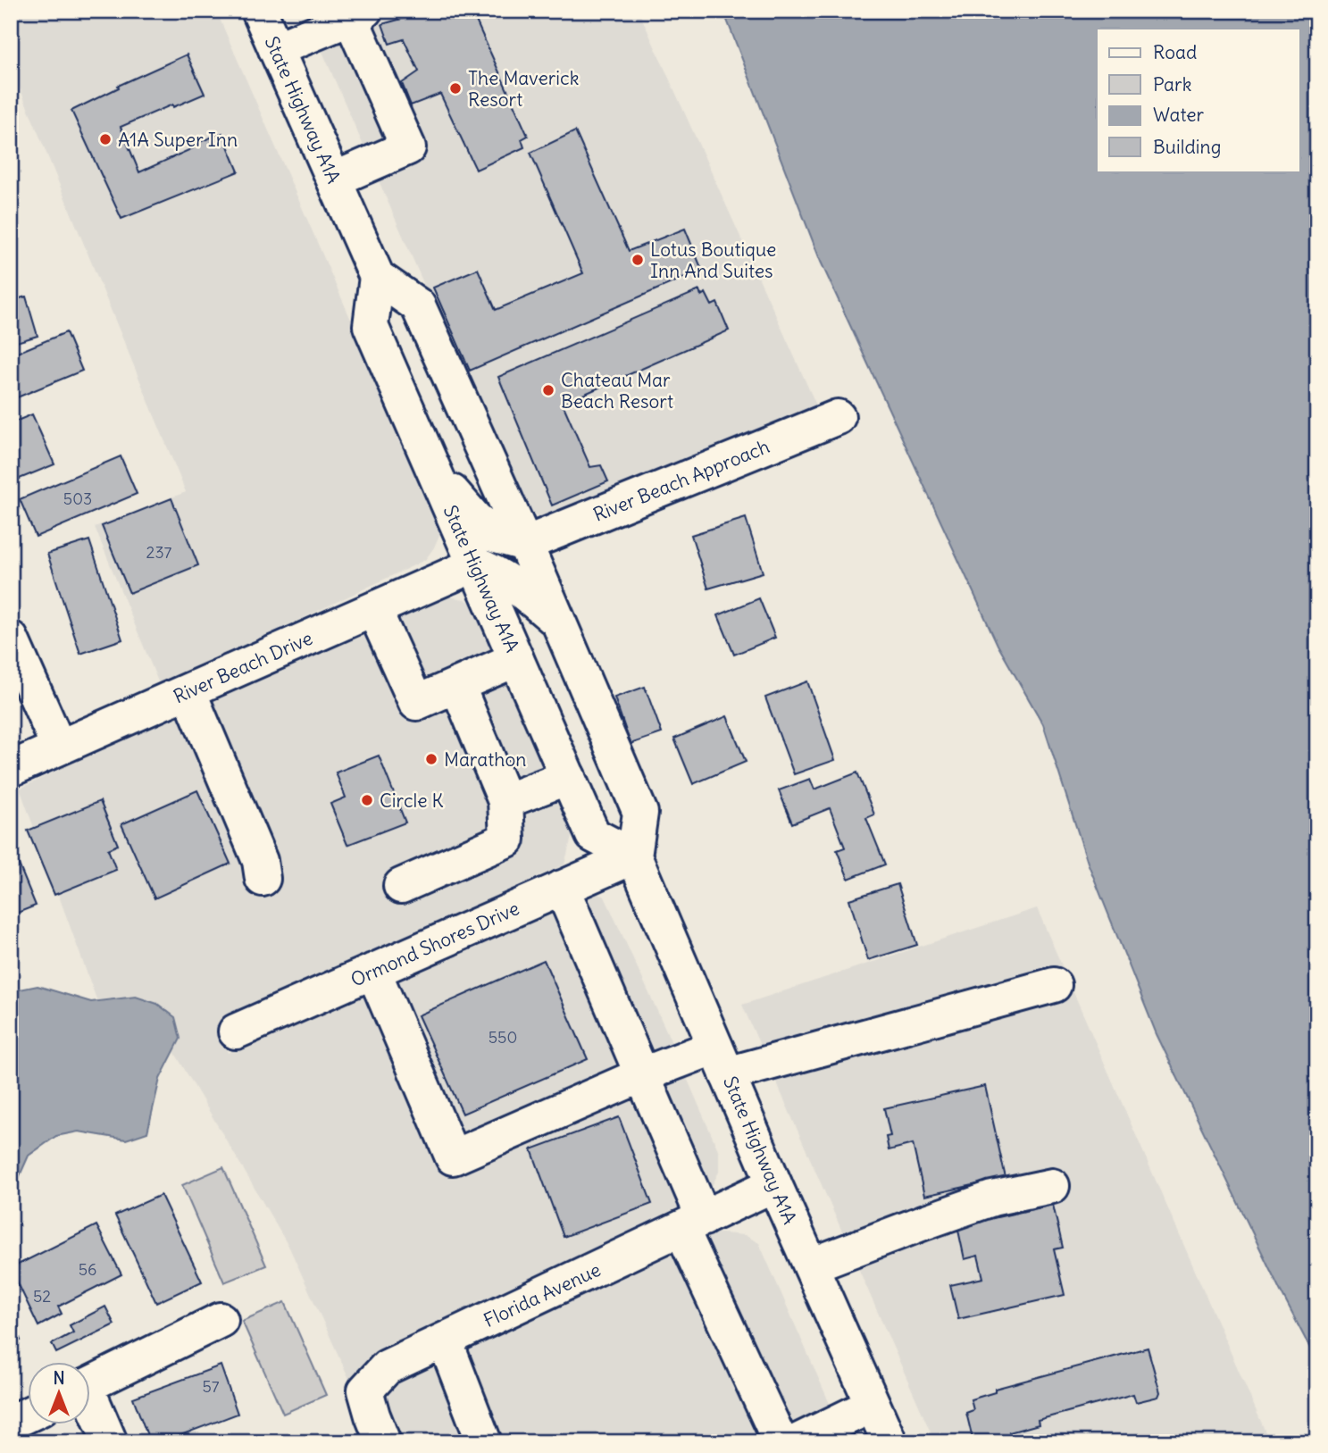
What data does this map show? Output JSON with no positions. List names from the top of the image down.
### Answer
{
  "streets": {
    "main road": [
      "State Highway A1A",
      "River Beach Approach",
      "River Beach Drive",
      "Ormond Shores Drive",
      "Florida Avenue"
    ]
  },
  "crossings": [
    ["State Highway A1A", "River Beach Drive"],
    ["State Highway A1A", "Ormond Shores Drive"],
    ["State Highway A1A", "Florida Avenue"]
  ],
  "places": [
    "The Maverick Resort",
    "A1A Super Inn",
    "Lotus Boutique Inn And Suites",
    "Chateau Mar Beach Resort",
    "Marathon",
    "Circle K"
  ],
  "house_numbers": [
    "503",
    "237",
    "550",
    "56",
    "52",
    "57"
  ],
  "legend": [
    "Road",
    "Park",
    "Water",
    "Building"
  ],
  "north": "top"
}
